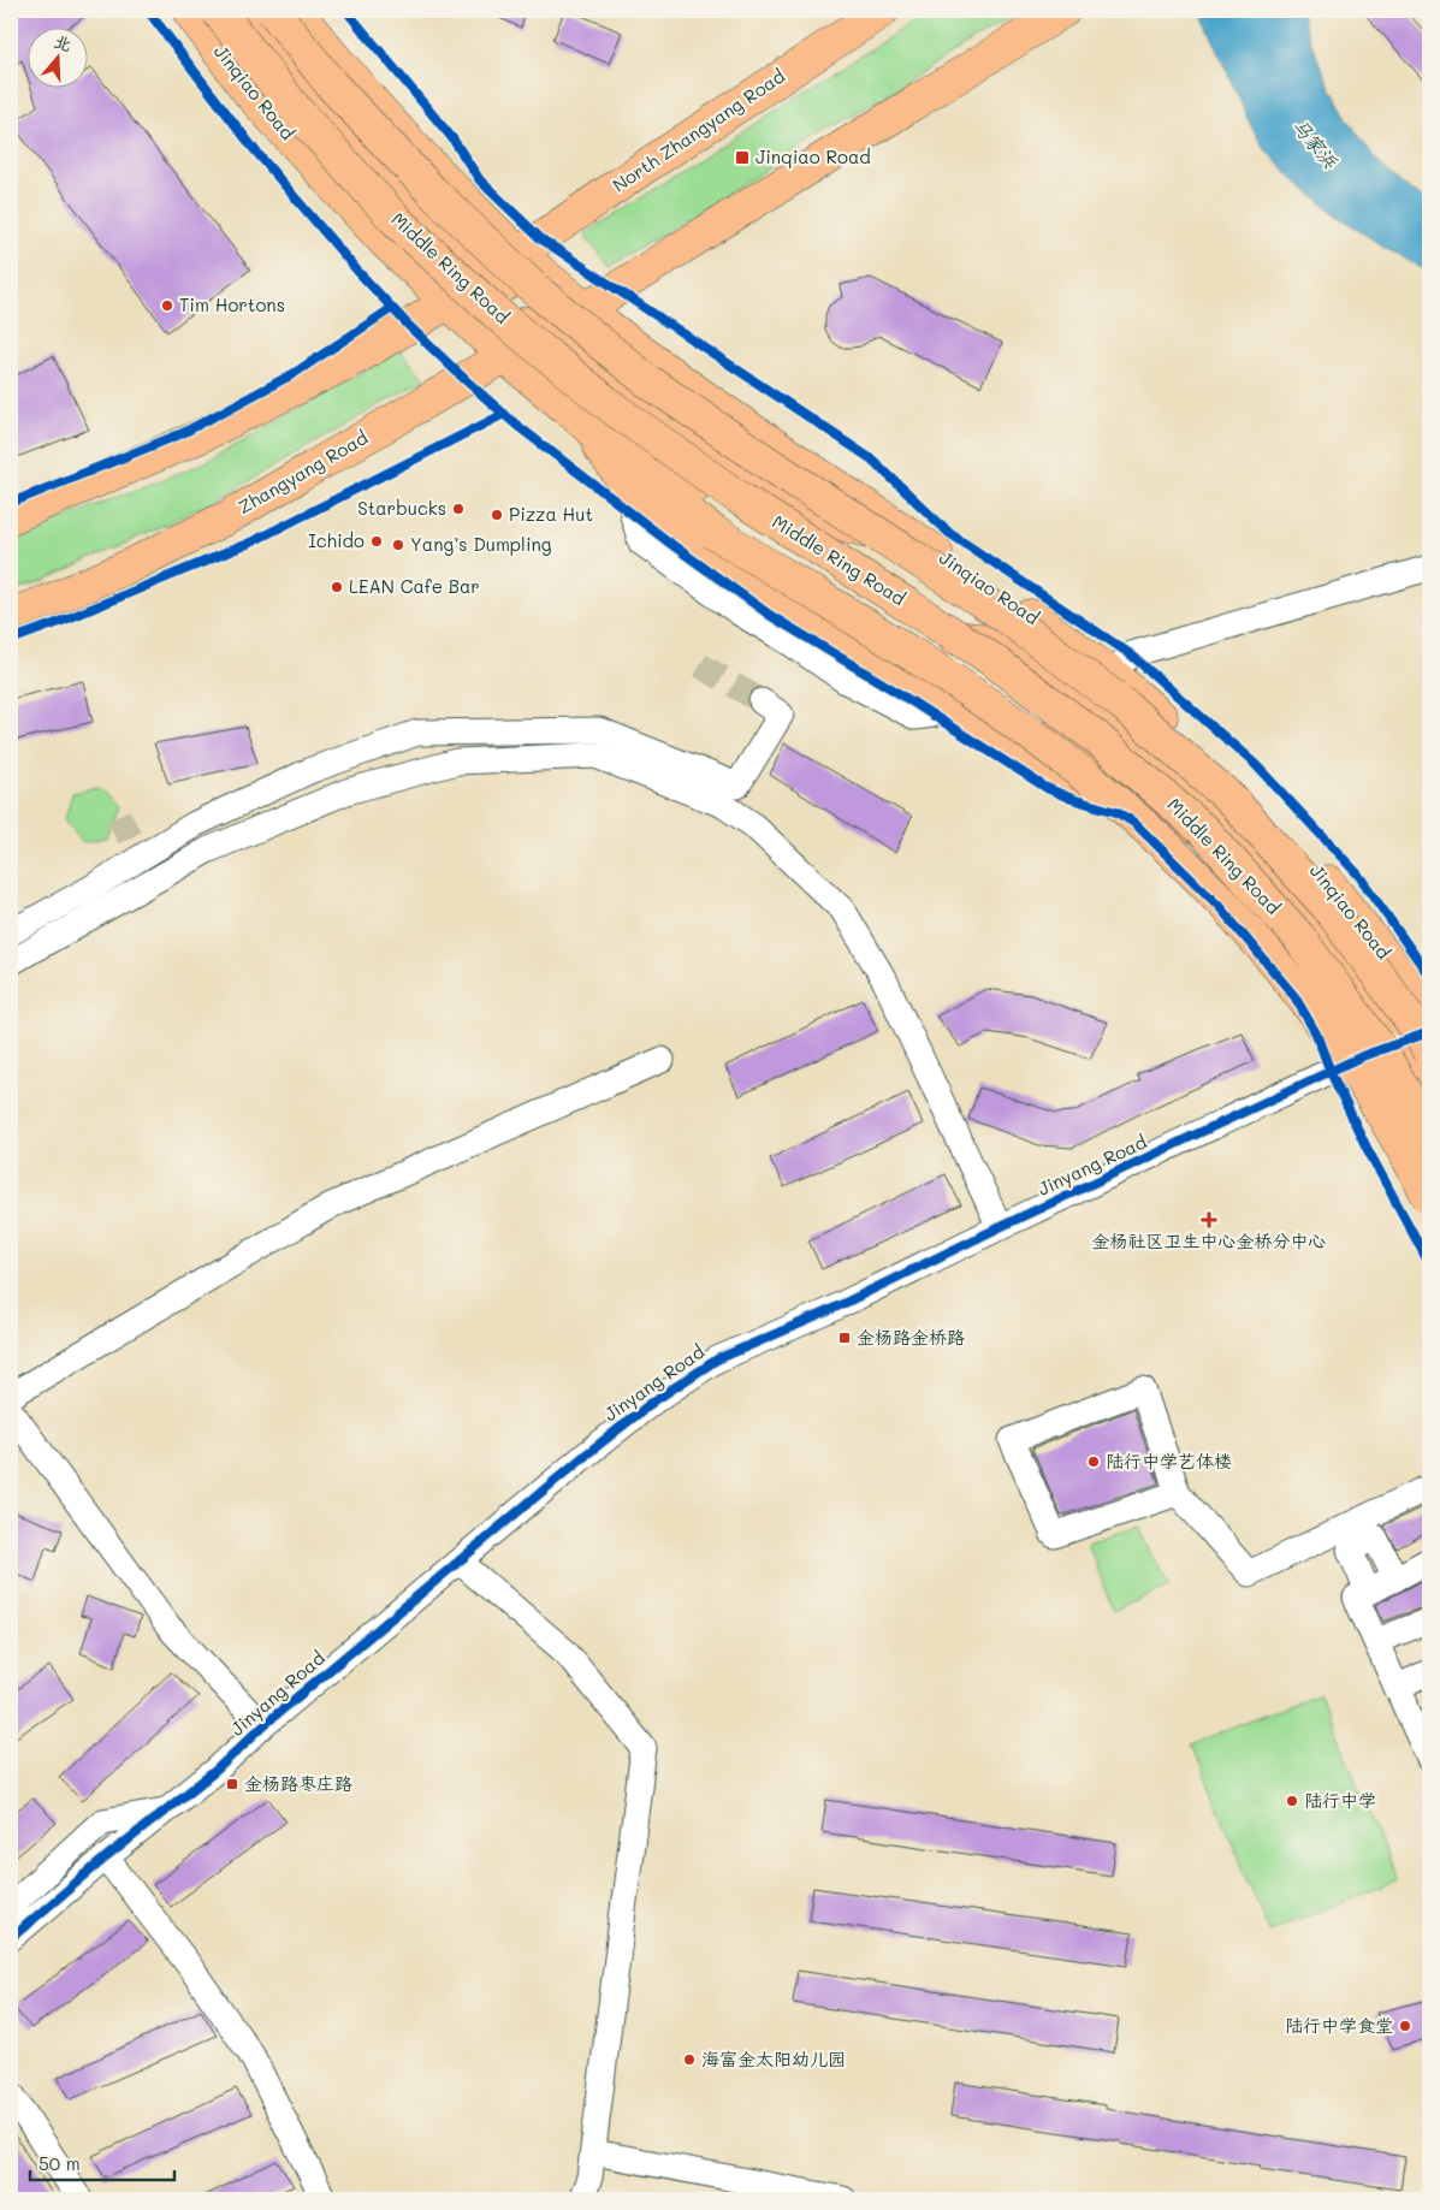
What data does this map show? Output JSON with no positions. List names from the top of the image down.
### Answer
{
  "streets": {
    "main road": [
      "Jinqiao Road",
      "North Zhangyang Road",
      "Middle Ring Road",
      "Zhangyang Road"
    ],
    "street": ["Jinyang Road"]
  },
  "crossings": [
    ["Jinqiao Road", "North Zhangyang Road"],
    ["Jinqiao Road", "Middle Ring Road"],
    ["Jinqiao Road", "Zhangyang Road"]
  ],
  "water": ["马家浜"],
  "places": {
    "transit": ["Jinqiao Road", "金杨路金桥路", "金杨路枣庄路"],
    "other": [
      "Tim Hortons",
      "Starbucks",
      "Pizza Hut",
      "Ichido",
      "Yang’s Dumpling",
      "LEAN Cafe Bar",
      "陆行中学艺体楼",
      "陆行中学",
      "陆行中学食堂",
      "海富金太阳幼儿园"
    ],
    "health": ["金杨社区卫生中心金桥分中心"]
  },
  "scale_bar": "50 m",
  "north": "top"
}
